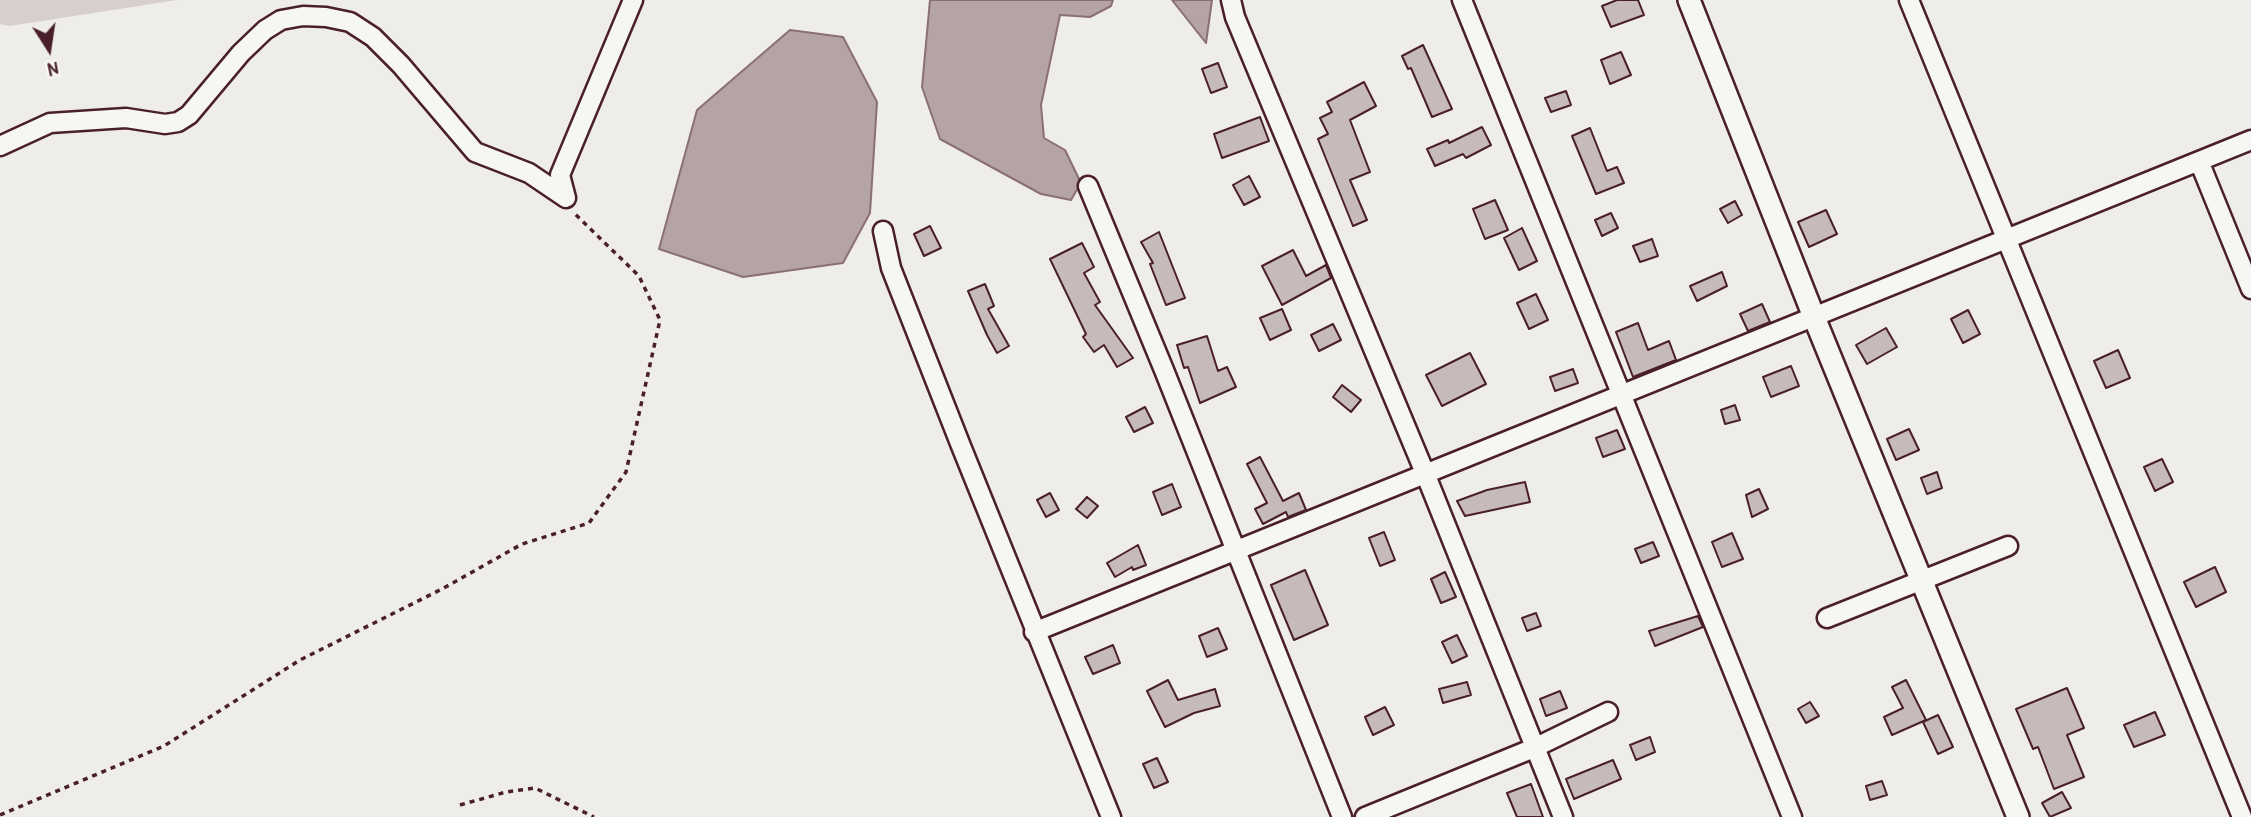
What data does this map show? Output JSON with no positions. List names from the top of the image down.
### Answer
{
  "north": "bottom"
}
